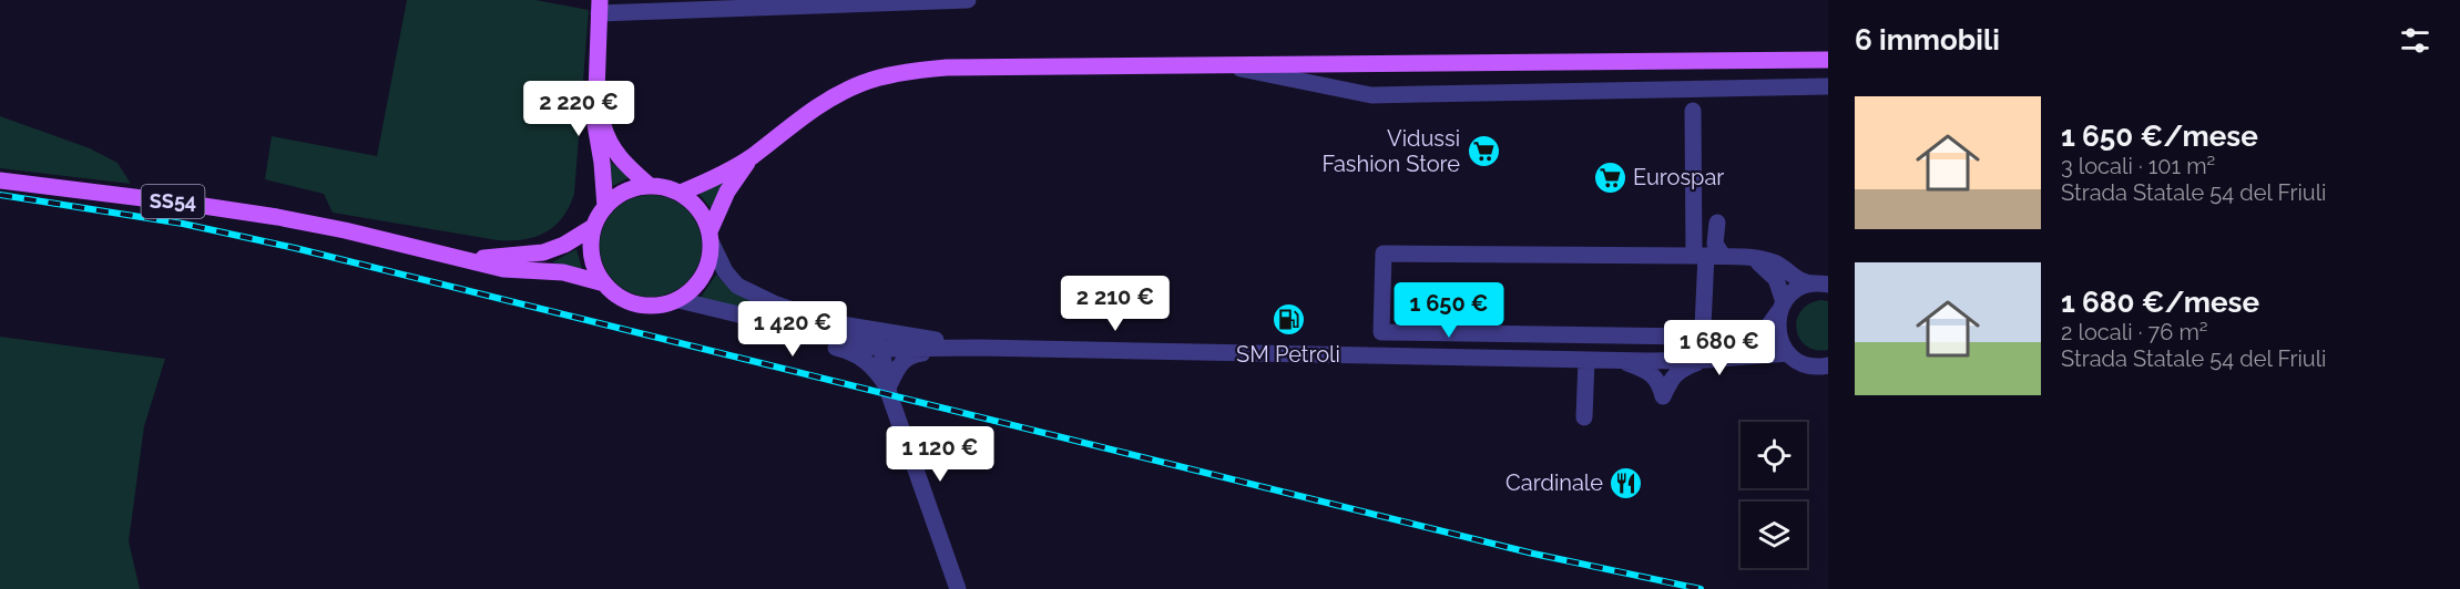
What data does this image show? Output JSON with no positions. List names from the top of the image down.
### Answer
{
  "streets": {
    "main road": ["SS54"]
  },
  "places": {
    "supermarket": ["Vidussi Fashion Store", "Eurospar"],
    "fuel station": ["SM Petroli"],
    "restaurant": ["Cardinale"]
  },
  "page": {
    "heading": "6 immobili",
    "list": [
      {
        "name": "1 650 €/mese",
        "note": "3 locali · 101 m² · Strada Statale 54 del Friuli"
      },
      {
        "name": "1 680 €/mese",
        "note": "2 locali · 76 m² · Strada Statale 54 del Friuli"
      }
    ],
    "price": [
      "2 220 €",
      "2 210 €",
      "1 650 €",
      "1 420 €",
      "1 680 €",
      "1 120 €"
    ]
  }
}
